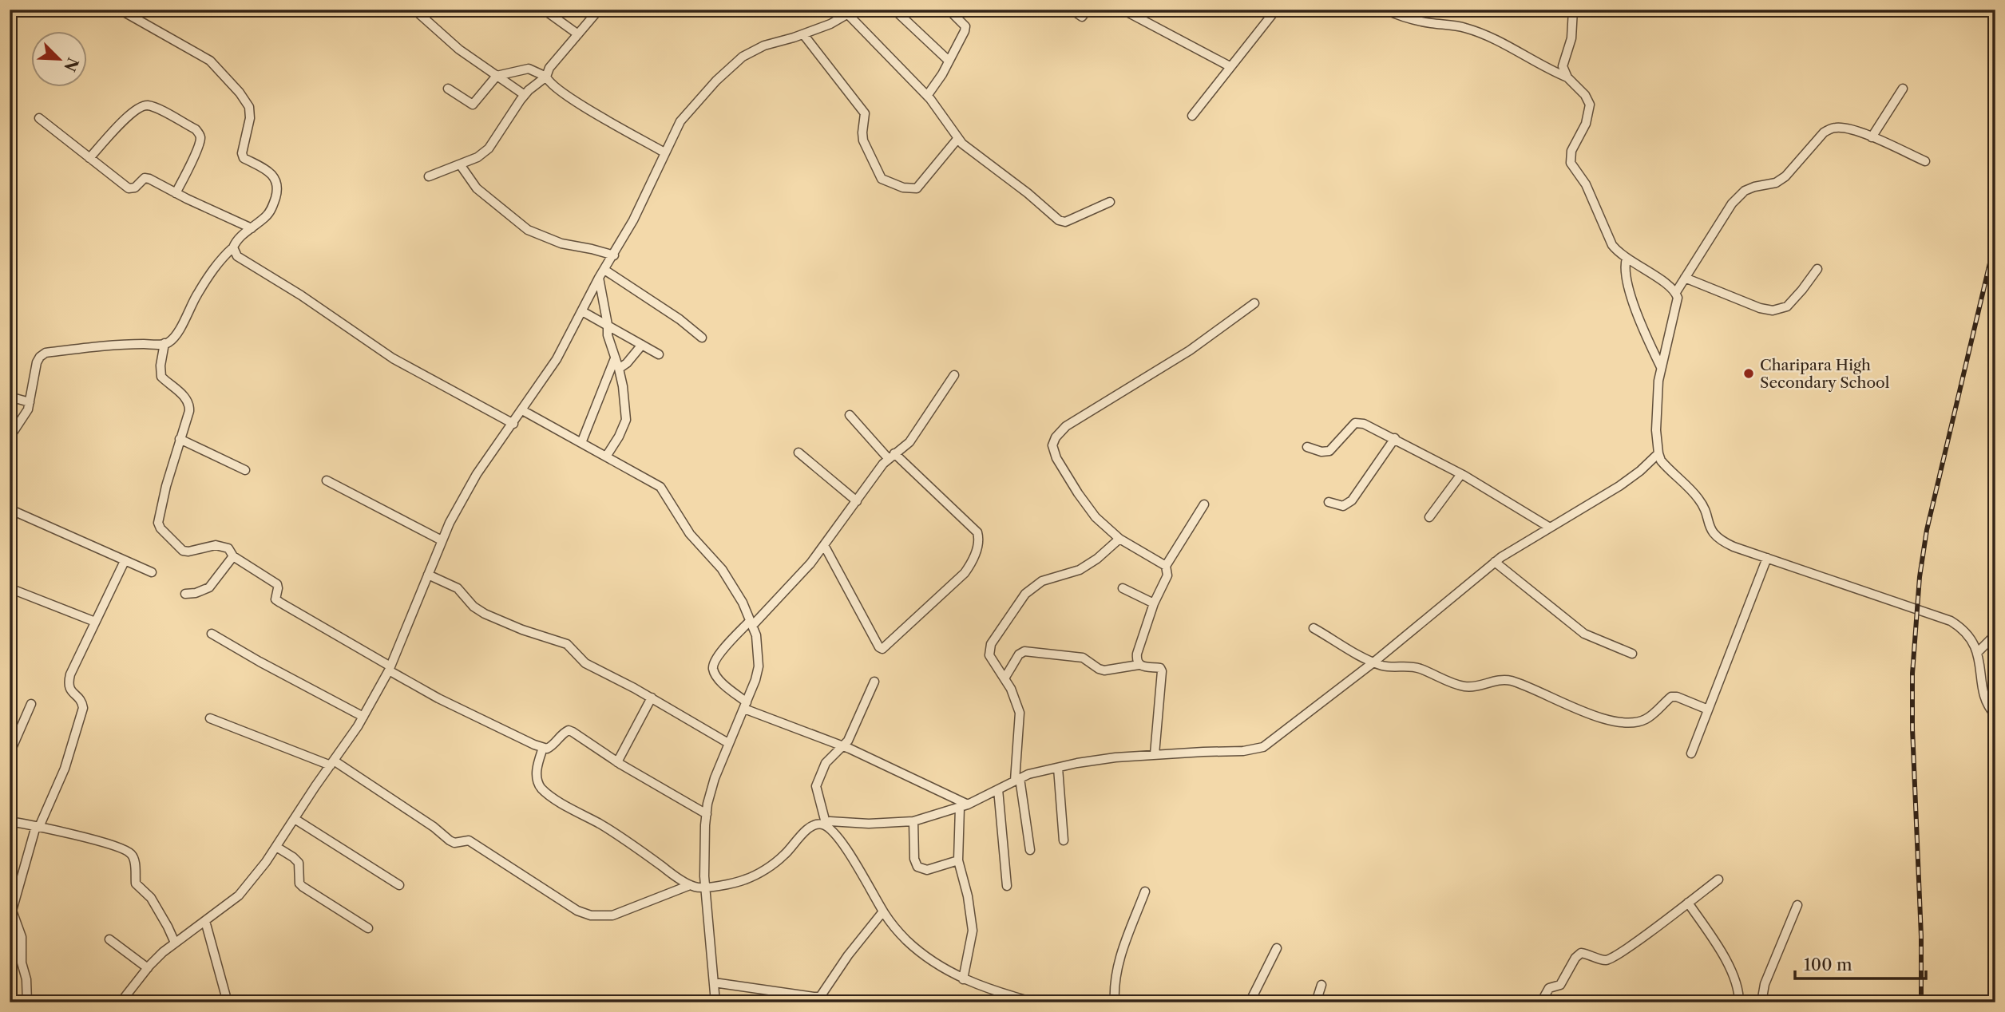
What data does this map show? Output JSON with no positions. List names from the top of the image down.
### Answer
{
  "places": ["Charipara High Secondary School"],
  "scale_bar": "100 m",
  "north": "bottom right"
}
